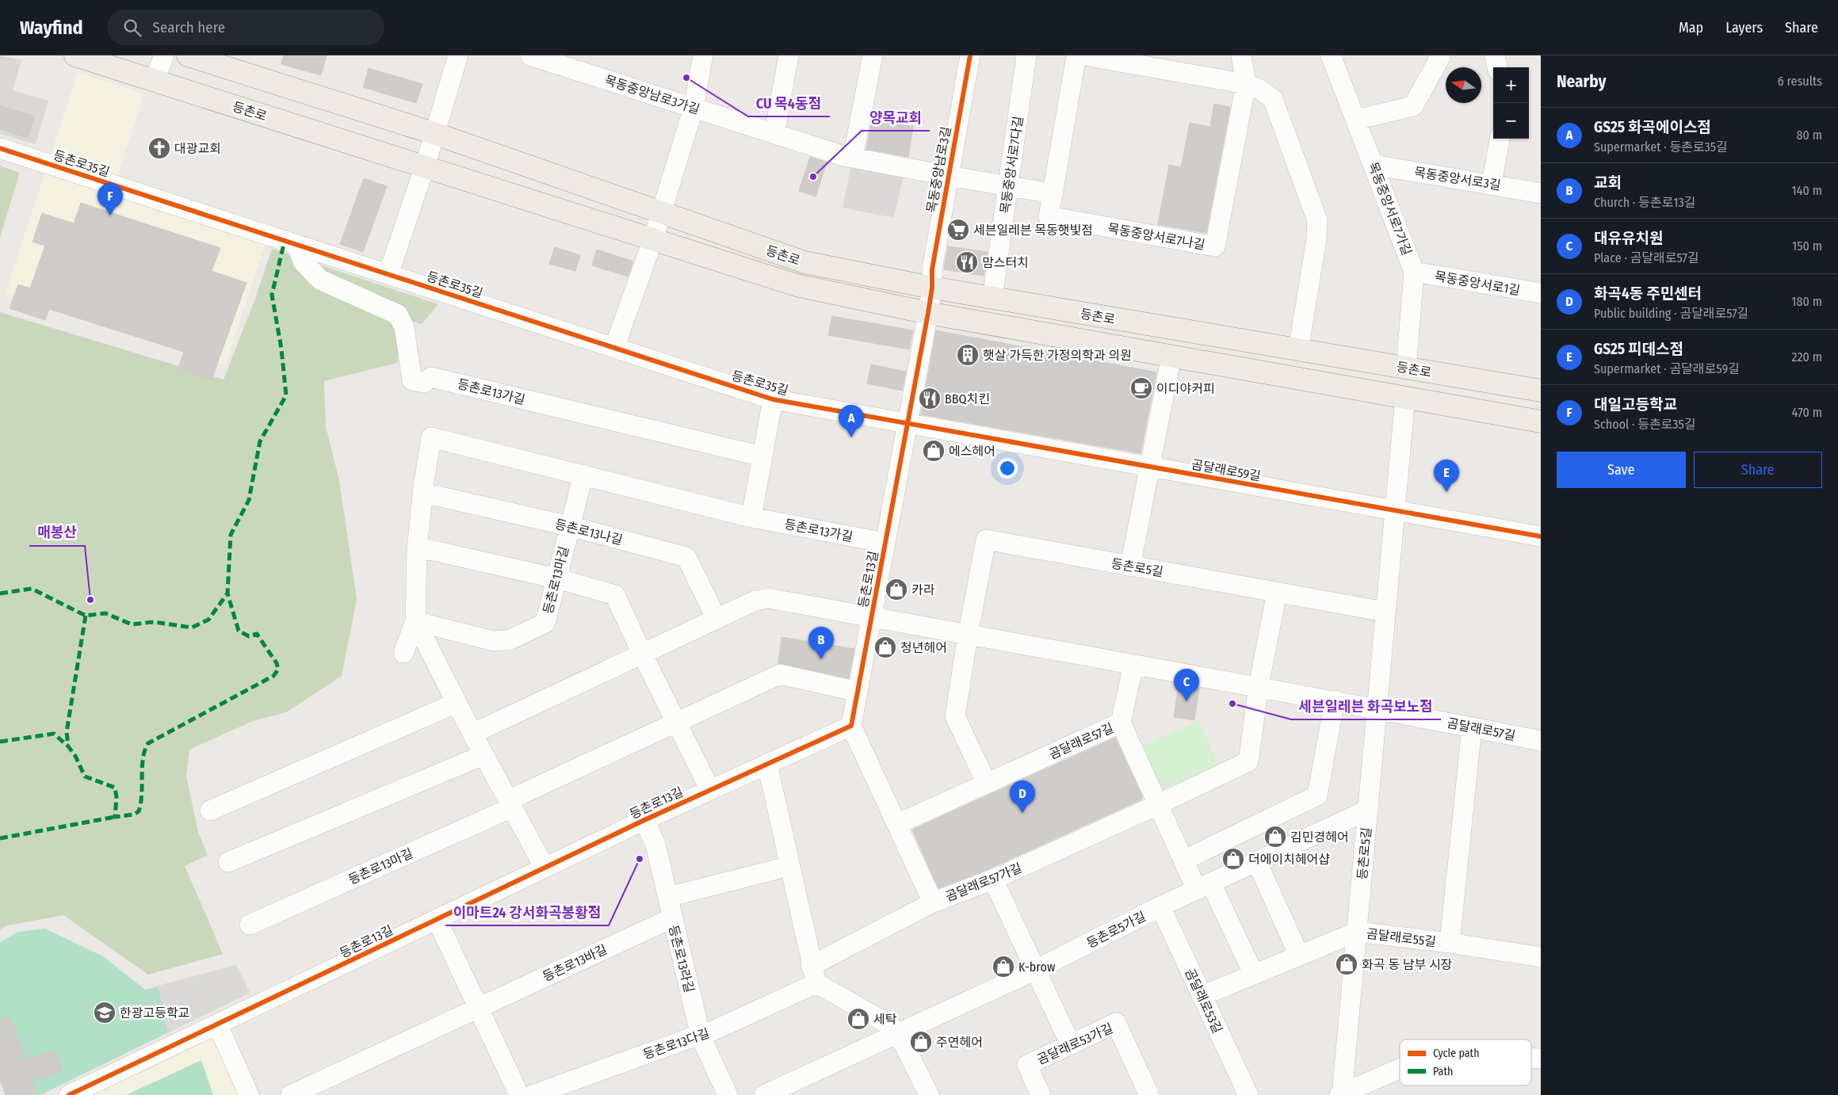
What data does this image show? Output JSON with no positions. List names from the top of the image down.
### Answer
{
  "streets": {
    "main road": ["등촌로"],
    "street": [
      "목동중앙남로3가길",
      "등촌로35길",
      "목동중앙서로7다길",
      "목동중앙남로3길",
      "목동중앙서로3길",
      "목동중앙서로7가길",
      "목동중앙서로7나길",
      "목동중앙서로1길",
      "등촌로13가길",
      "곰달래로59길",
      "등촌로13나길",
      "등촌로5길",
      "등촌로13길",
      "등촌로13마길",
      "곰달래로57길",
      "곰달래로57가길",
      "등촌로5가길",
      "곰달래로55길",
      "등촌로13라길",
      "등촌로13바길",
      "곰달래로53길",
      "등촌로13다길",
      "곰달래로53가길"
    ]
  },
  "crossings": [
    ["목동중앙남로3가길", "목동중앙서로7다길"],
    ["목동중앙남로3가길", "목동중앙남로3길"],
    ["목동중앙남로3가길", "목동중앙서로7나길"],
    ["등촌로", "목동중앙서로7다길"],
    ["등촌로", "목동중앙남로3길"],
    ["등촌로", "목동중앙서로7가길"],
    ["등촌로", "등촌로5길"],
    ["등촌로", "등촌로13길"],
    ["등촌로35길", "등촌로13가길"],
    ["등촌로35길", "곰달래로59길"],
    ["등촌로35길", "등촌로13길"],
    ["목동중앙남로3길", "등촌로13길"],
    ["목동중앙서로3길", "목동중앙서로7가길"],
    ["목동중앙서로7가길", "목동중앙서로1길"],
    ["등촌로13가길", "등촌로13나길"],
    ["등촌로13가길", "등촌로13길"],
    ["등촌로13가길", "등촌로13마길"],
    ["곰달래로59길", "등촌로5길"],
    ["곰달래로59길", "등촌로13길"],
    ["등촌로13나길", "등촌로13마길"],
    ["등촌로5길", "곰달래로57길"],
    ["등촌로5길", "등촌로5가길"],
    ["등촌로5길", "곰달래로55길"],
    ["등촌로13길", "곰달래로57길"],
    ["등촌로13길", "등촌로13라길"],
    ["곰달래로57길", "곰달래로57가길"],
    ["곰달래로57가길", "등촌로13다길"],
    ["등촌로5가길", "곰달래로53길"],
    ["곰달래로55길", "곰달래로53길"],
    ["등촌로13라길", "등촌로13바길"],
    ["등촌로13라길", "등촌로13다길"]
  ],
  "places": {
    "other": [
      "CU 목4동점",
      "양목교회",
      "매봉산",
      "세븐일레븐 화곡보노점",
      "이마트24 강서화곡봉황점"
    ],
    "church": ["대광교회"],
    "supermarket": ["세븐일레븐 목동햇빛점"],
    "restaurant": ["맘스터치", "BBQ치킨"],
    "building": ["햇살 가득한 가정의학과 의원"],
    "cafe": ["이디야커피"],
    "shop": [
      "에스헤어",
      "카라",
      "청년헤어",
      "김민경헤어",
      "더에이치헤어샵",
      "화곡 동 남부 시장",
      "K-brow",
      "세탁",
      "주연헤어"
    ],
    "school or university": ["한광고등학교"]
  },
  "legend": ["Cycle path", "Path"],
  "north": "left",
  "page": {
    "header": "Wayfind",
    "search": "Search here",
    "nav": ["Map", "Layers", "Share"],
    "heading": ["Nearby", "6 results"],
    "map_buttons": ["+", "−"],
    "list": [
      {
        "mark": "A",
        "name": "GS25 화곡에이스점",
        "note": "Supermarket · 등촌로35길",
        "value": "80 m"
      },
      {
        "mark": "B",
        "name": "교회",
        "note": "Church · 등촌로13길",
        "value": "140 m"
      },
      {
        "mark": "C",
        "name": "대유유치원",
        "note": "Place · 곰달래로57길",
        "value": "150 m"
      },
      {
        "mark": "D",
        "name": "화곡4동 주민센터",
        "note": "Public building · 곰달래로57길",
        "value": "180 m"
      },
      {
        "mark": "E",
        "name": "GS25 피데스점",
        "note": "Supermarket · 곰달래로59길",
        "value": "220 m"
      },
      {
        "mark": "F",
        "name": "대일고등학교",
        "note": "School · 등촌로35길",
        "value": "470 m"
      }
    ],
    "pins": [
      "F",
      "A",
      "E",
      "B",
      "C",
      "D"
    ],
    "buttons": ["Save", "Share"]
  }
}
